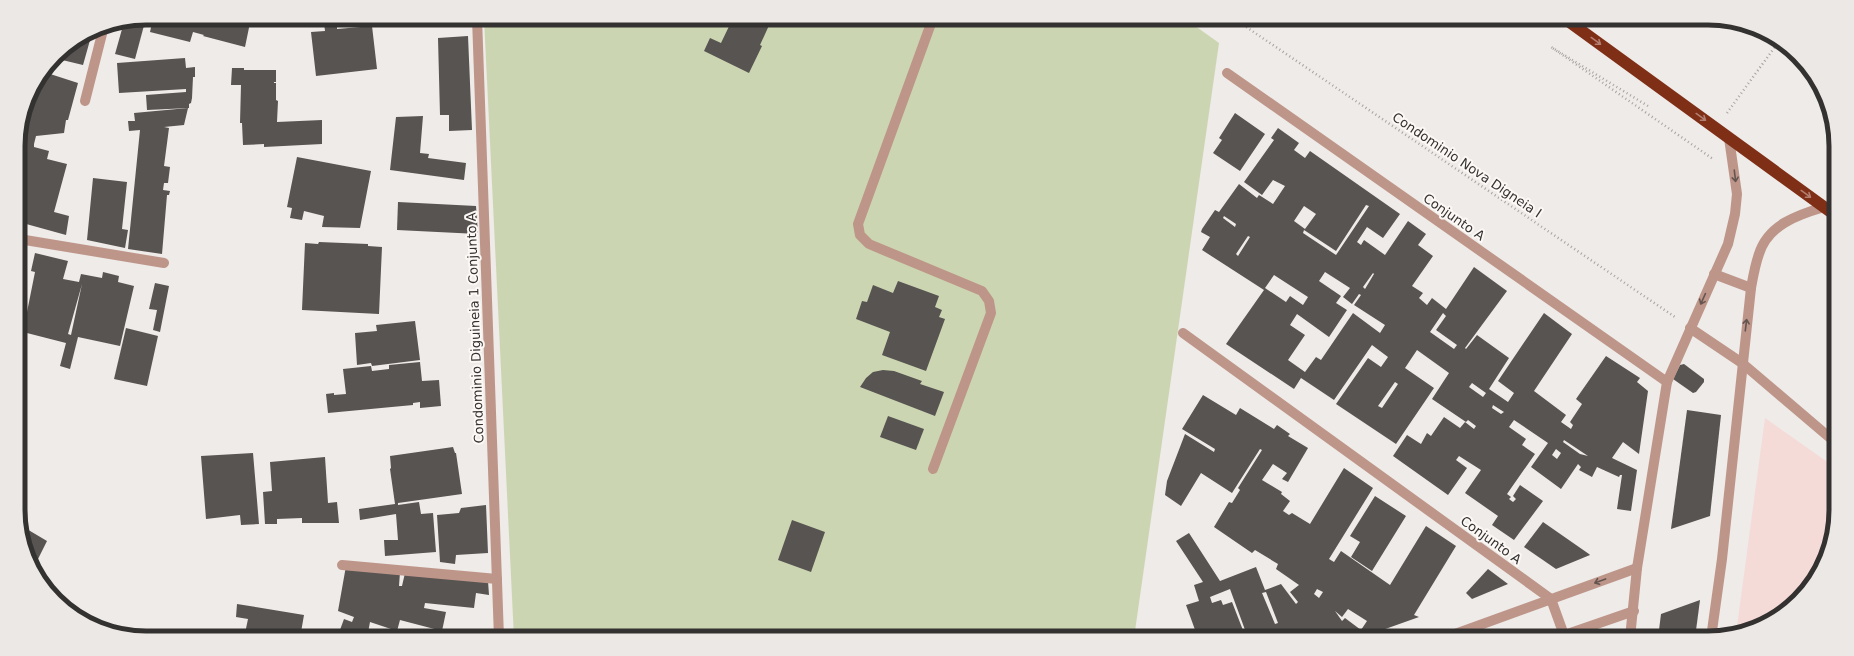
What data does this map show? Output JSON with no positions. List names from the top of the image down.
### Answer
{
  "streets": {
    "street": ["Conjunto A", "Condominio Diguineia 1 Conjunto A"],
    "path": ["Condominio Nova Digneia I"]
  }
}
